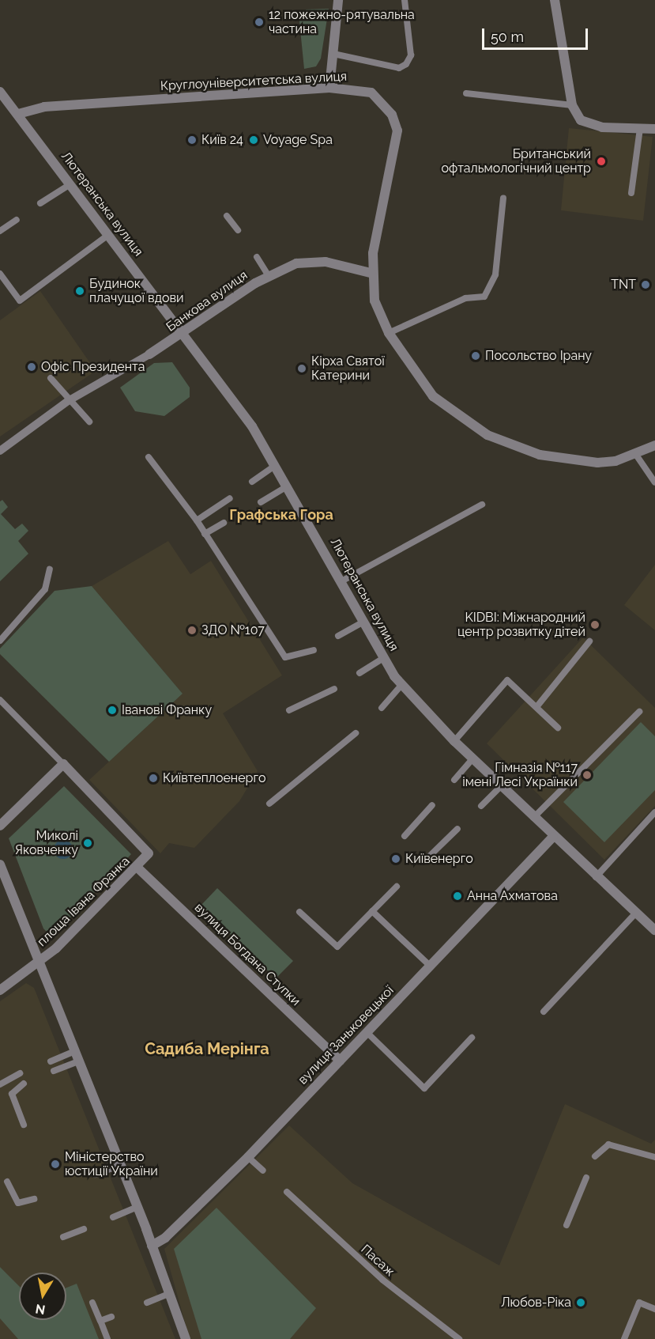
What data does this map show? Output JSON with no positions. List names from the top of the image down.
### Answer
{
  "streets": {
    "street": [
      "Круглоуніверситетська вулиця",
      "Лютеранська вулиця",
      "Банкова вулиця",
      "площа Івана Франка",
      "вулиця Богдана Ступки",
      "вулиця Заньковецької"
    ],
    "lane": ["Пасаж"]
  },
  "crossings": [
    ["Круглоуніверситетська вулиця", "Лютеранська вулиця"],
    ["Круглоуніверситетська вулиця", "Банкова вулиця"],
    ["Лютеранська вулиця", "Банкова вулиця"],
    ["Лютеранська вулиця", "вулиця Заньковецької"],
    ["площа Івана Франка", "вулиця Богдана Ступки"],
    ["вулиця Богдана Ступки", "вулиця Заньковецької"]
  ],
  "districts": ["Графська Гора", "Садиба Мерінга"],
  "places": [
    "12 пожежно-рятувальна частина",
    "Київ 24",
    "Voyage Spa",
    "Британський офтальмологічний центр",
    "TNT",
    "Будинок плачущої вдови",
    "Посольство Ірану",
    "Офіс Президента",
    "Кірха Святої Катерини",
    "KIDBI: Міжнародний центр розвитку дітей",
    "ЗДО №107",
    "Іванові Франку",
    "Гімназія №117 імені Лесі Українки",
    "Київтеплоенерго",
    "Миколі Яковченку",
    "Київенерго",
    "Анна Ахматова",
    "Міністерство юстиції України",
    "Любов-Ріка"
  ],
  "scale_bar": "50 m",
  "north": "bottom"
}
